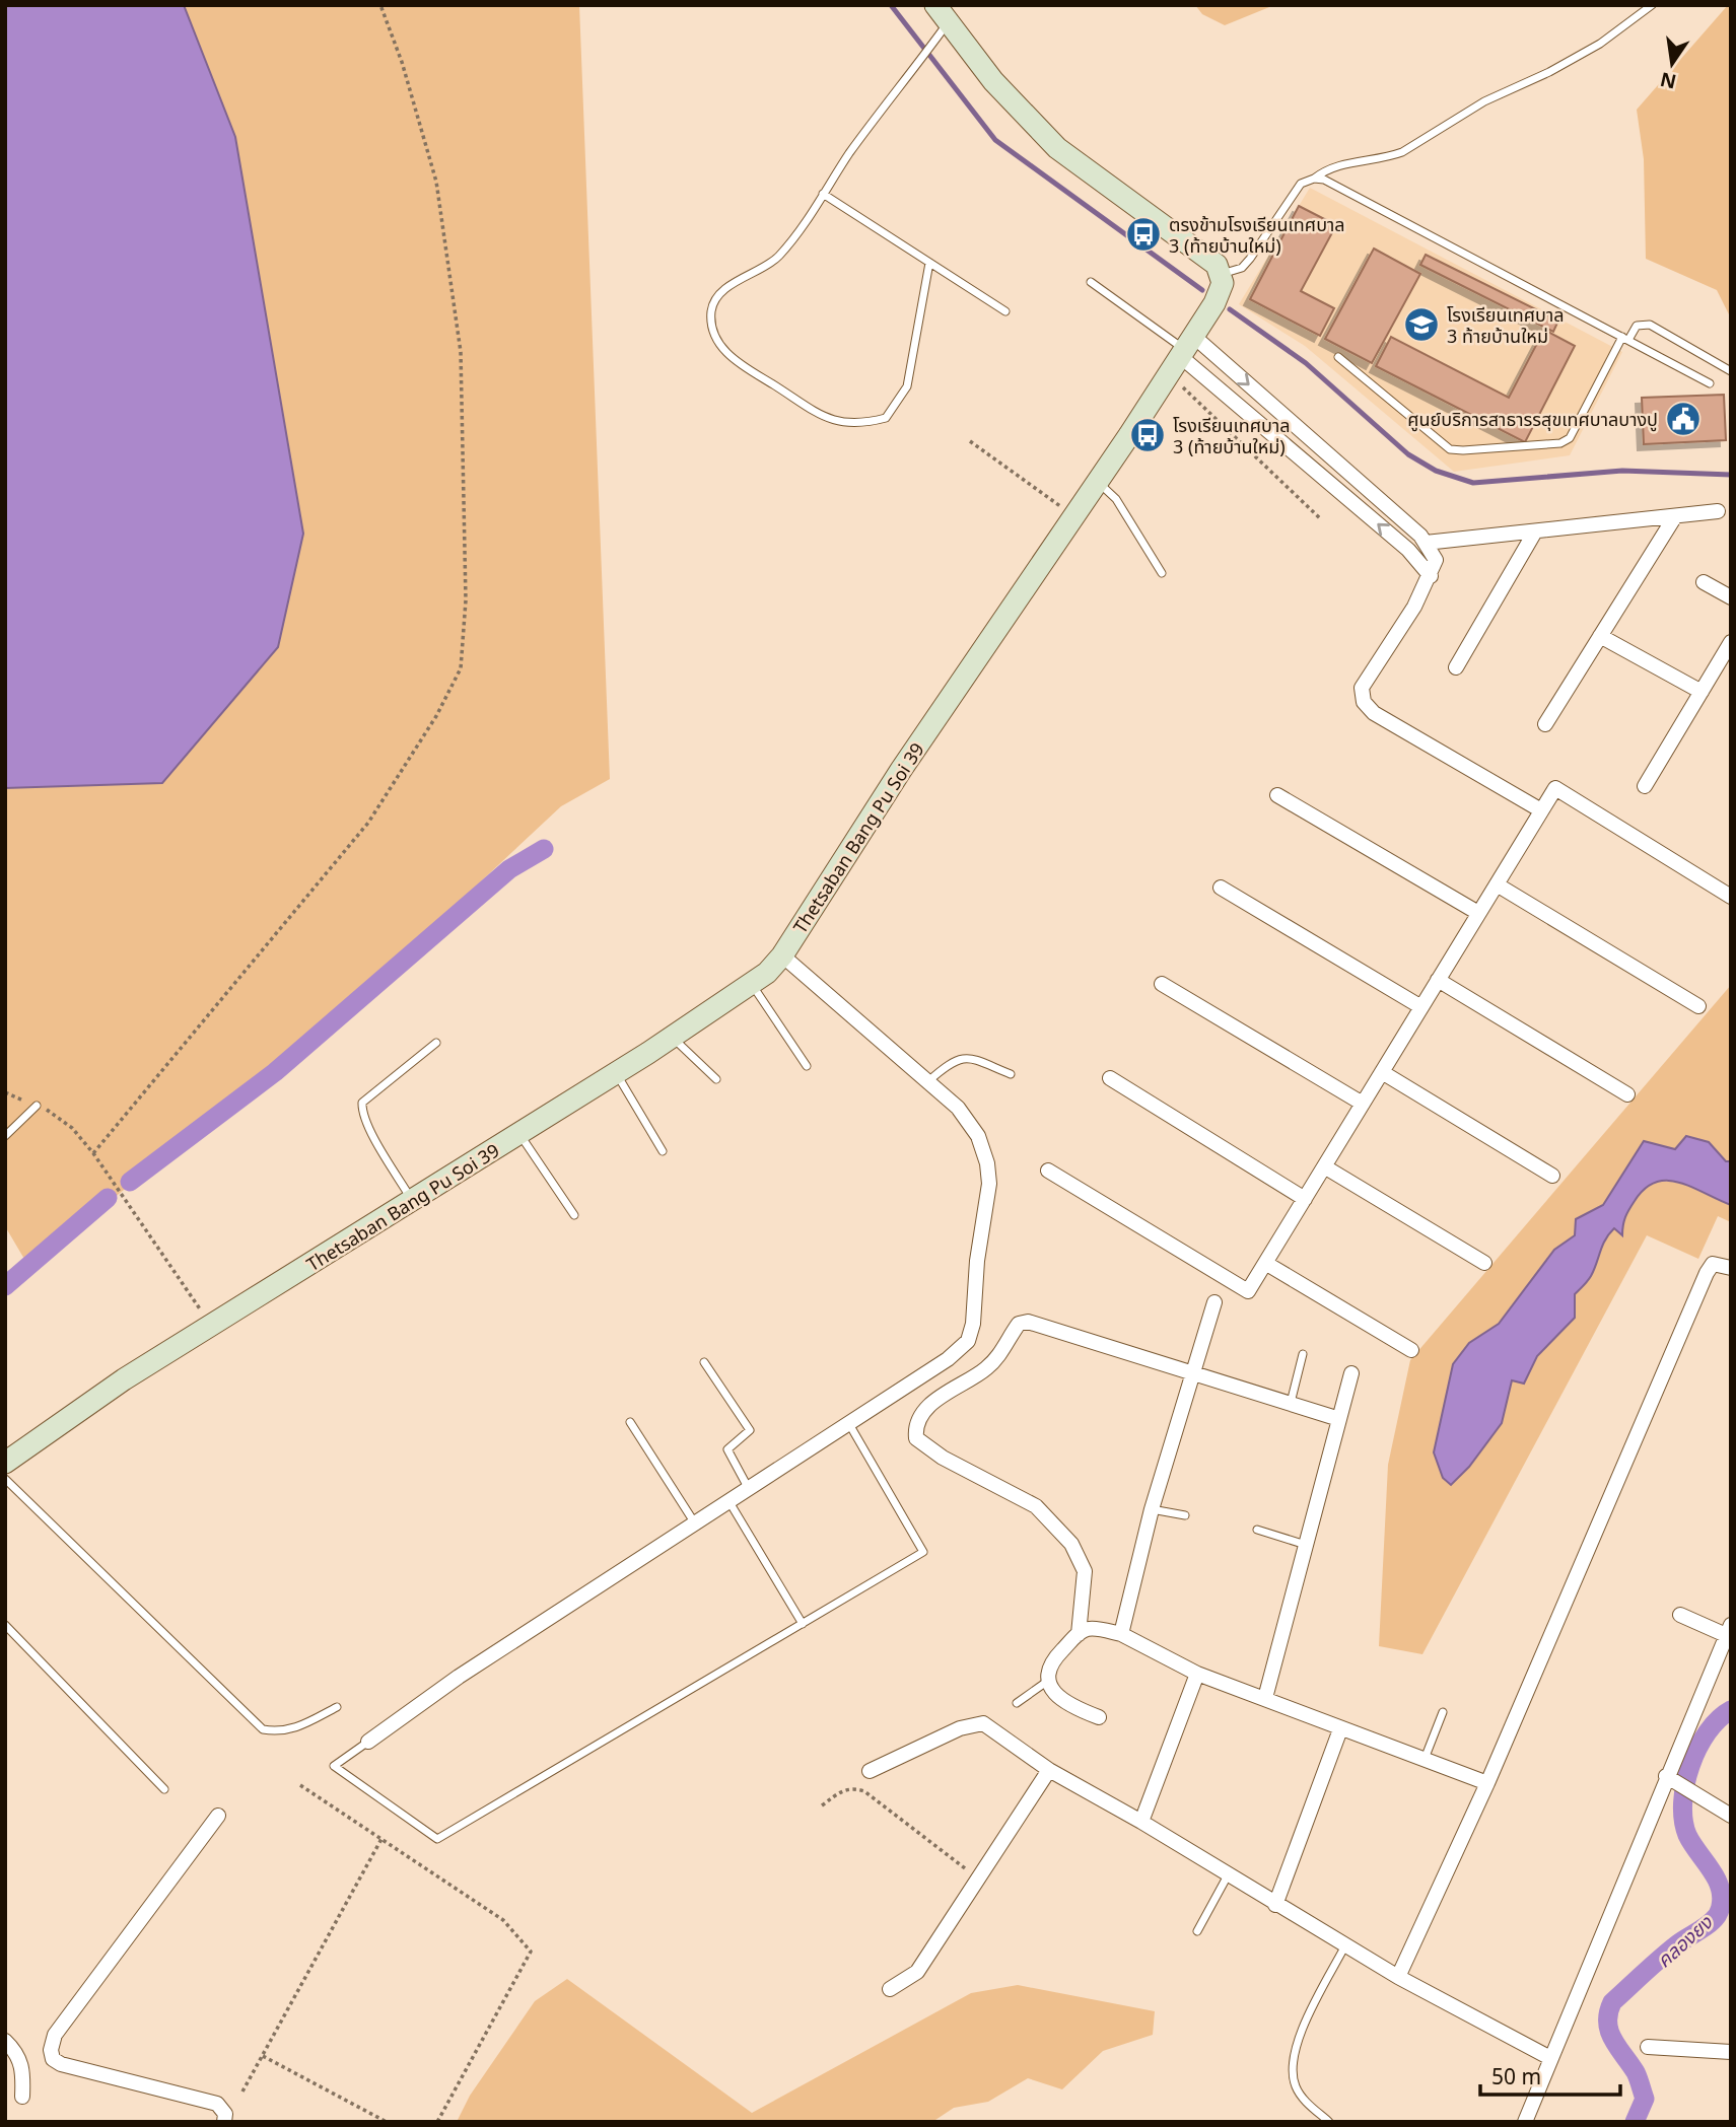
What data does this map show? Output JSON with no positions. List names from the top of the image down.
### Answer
{
  "streets": {
    "street": ["Thetsaban Bang Pu Soi 39"]
  },
  "water": ["คลองยง"],
  "places": {
    "bus stop": ["ตรงข้ามโรงเรียนเทศบาล 3 (ท้ายบ้านใหม่)", "โรงเรียนเทศบาล 3 (ท้ายบ้านใหม่)"],
    "school or university": ["โรงเรียนเทศบาล 3 ท้ายบ้านใหม่"],
    "public building": ["ศูนย์บริการสาธารรสุขเทศบาลบางปู"]
  },
  "scale_bar": "50 m",
  "north": "bottom"
}
